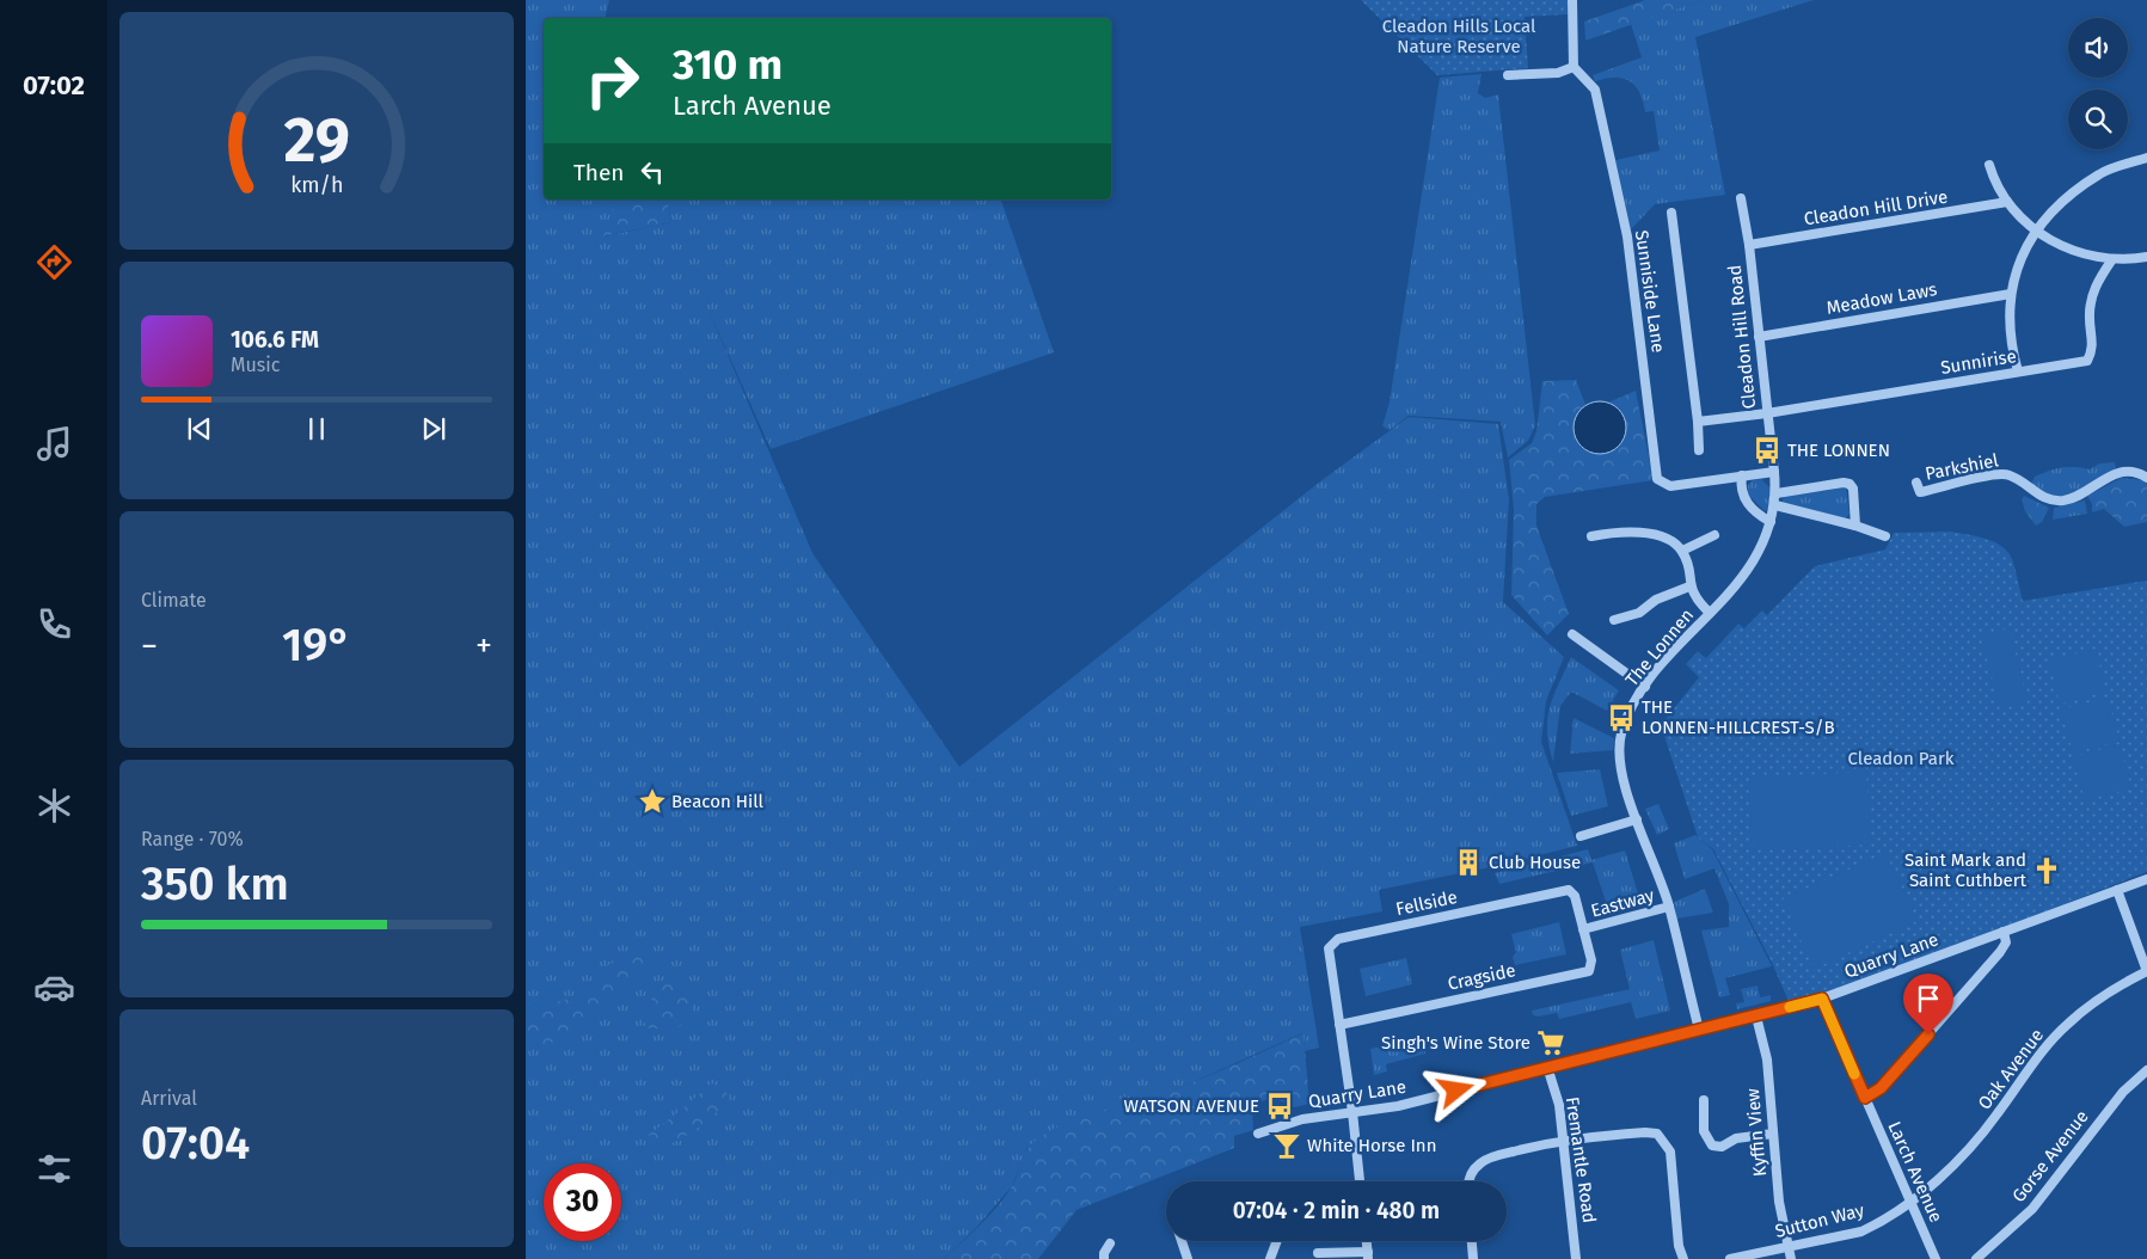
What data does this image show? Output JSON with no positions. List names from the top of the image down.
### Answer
{
  "streets": {
    "street": [
      "Cleadon Hill Drive",
      "Sunniside Lane",
      "Meadow Laws",
      "Cleadon Hill Road",
      "Sunnirise",
      "Parkshiel",
      "The Lonnen",
      "Fellside",
      "Eastway",
      "Quarry Lane",
      "Cragside",
      "Oak Avenue",
      "Kyffin View",
      "Gorse Avenue",
      "Fremantle Road",
      "Larch Avenue",
      "Sutton Way"
    ]
  },
  "crossings": [
    ["Cleadon Hill Drive", "Cleadon Hill Road"],
    ["Sunniside Lane", "Cleadon Hill Road"],
    ["Sunniside Lane", "The Lonnen"],
    ["Meadow Laws", "Cleadon Hill Road"],
    ["Cleadon Hill Road", "Sunnirise"],
    ["Cleadon Hill Road", "The Lonnen"],
    ["The Lonnen", "Eastway"],
    ["The Lonnen", "Quarry Lane"],
    ["Fellside", "Eastway"],
    ["Fellside", "Cragside"],
    ["Eastway", "Cragside"],
    ["Quarry Lane", "Kyffin View"],
    ["Quarry Lane", "Fremantle Road"],
    ["Quarry Lane", "Larch Avenue"],
    ["Oak Avenue", "Larch Avenue"],
    ["Oak Avenue", "Sutton Way"],
    ["Kyffin View", "Sutton Way"],
    ["Larch Avenue", "Sutton Way"]
  ],
  "parks": ["Cleadon Hills Local Nature Reserve", "Cleadon Park"],
  "places": {
    "bus stop": ["THE LONNEN", "THE LONNEN-HILLCREST-S/B", "WATSON AVENUE"],
    "place": ["Beacon Hill"],
    "building": ["Club House"],
    "church": ["Saint Mark and Saint Cuthbert"],
    "supermarket": ["Singh's Wine Store"],
    "bar": ["White Horse Inn"]
  },
  "page": {
    "tabs": "07:02",
    "turn": ["310 m", "Larch Avenue"],
    "then": "Then",
    "song": ["106.6 FM", "Music"],
    "tile": [
      "Climate",
      ["Range · 70%", "350 km"],
      ["Arrival", "07:04"]
    ],
    "heat": ["−", "19°", "+"],
    "limit": "30",
    "trip": "07:04 · 2 min · 480 m",
    "gauge": ["29", "km/h"]
  }
}
